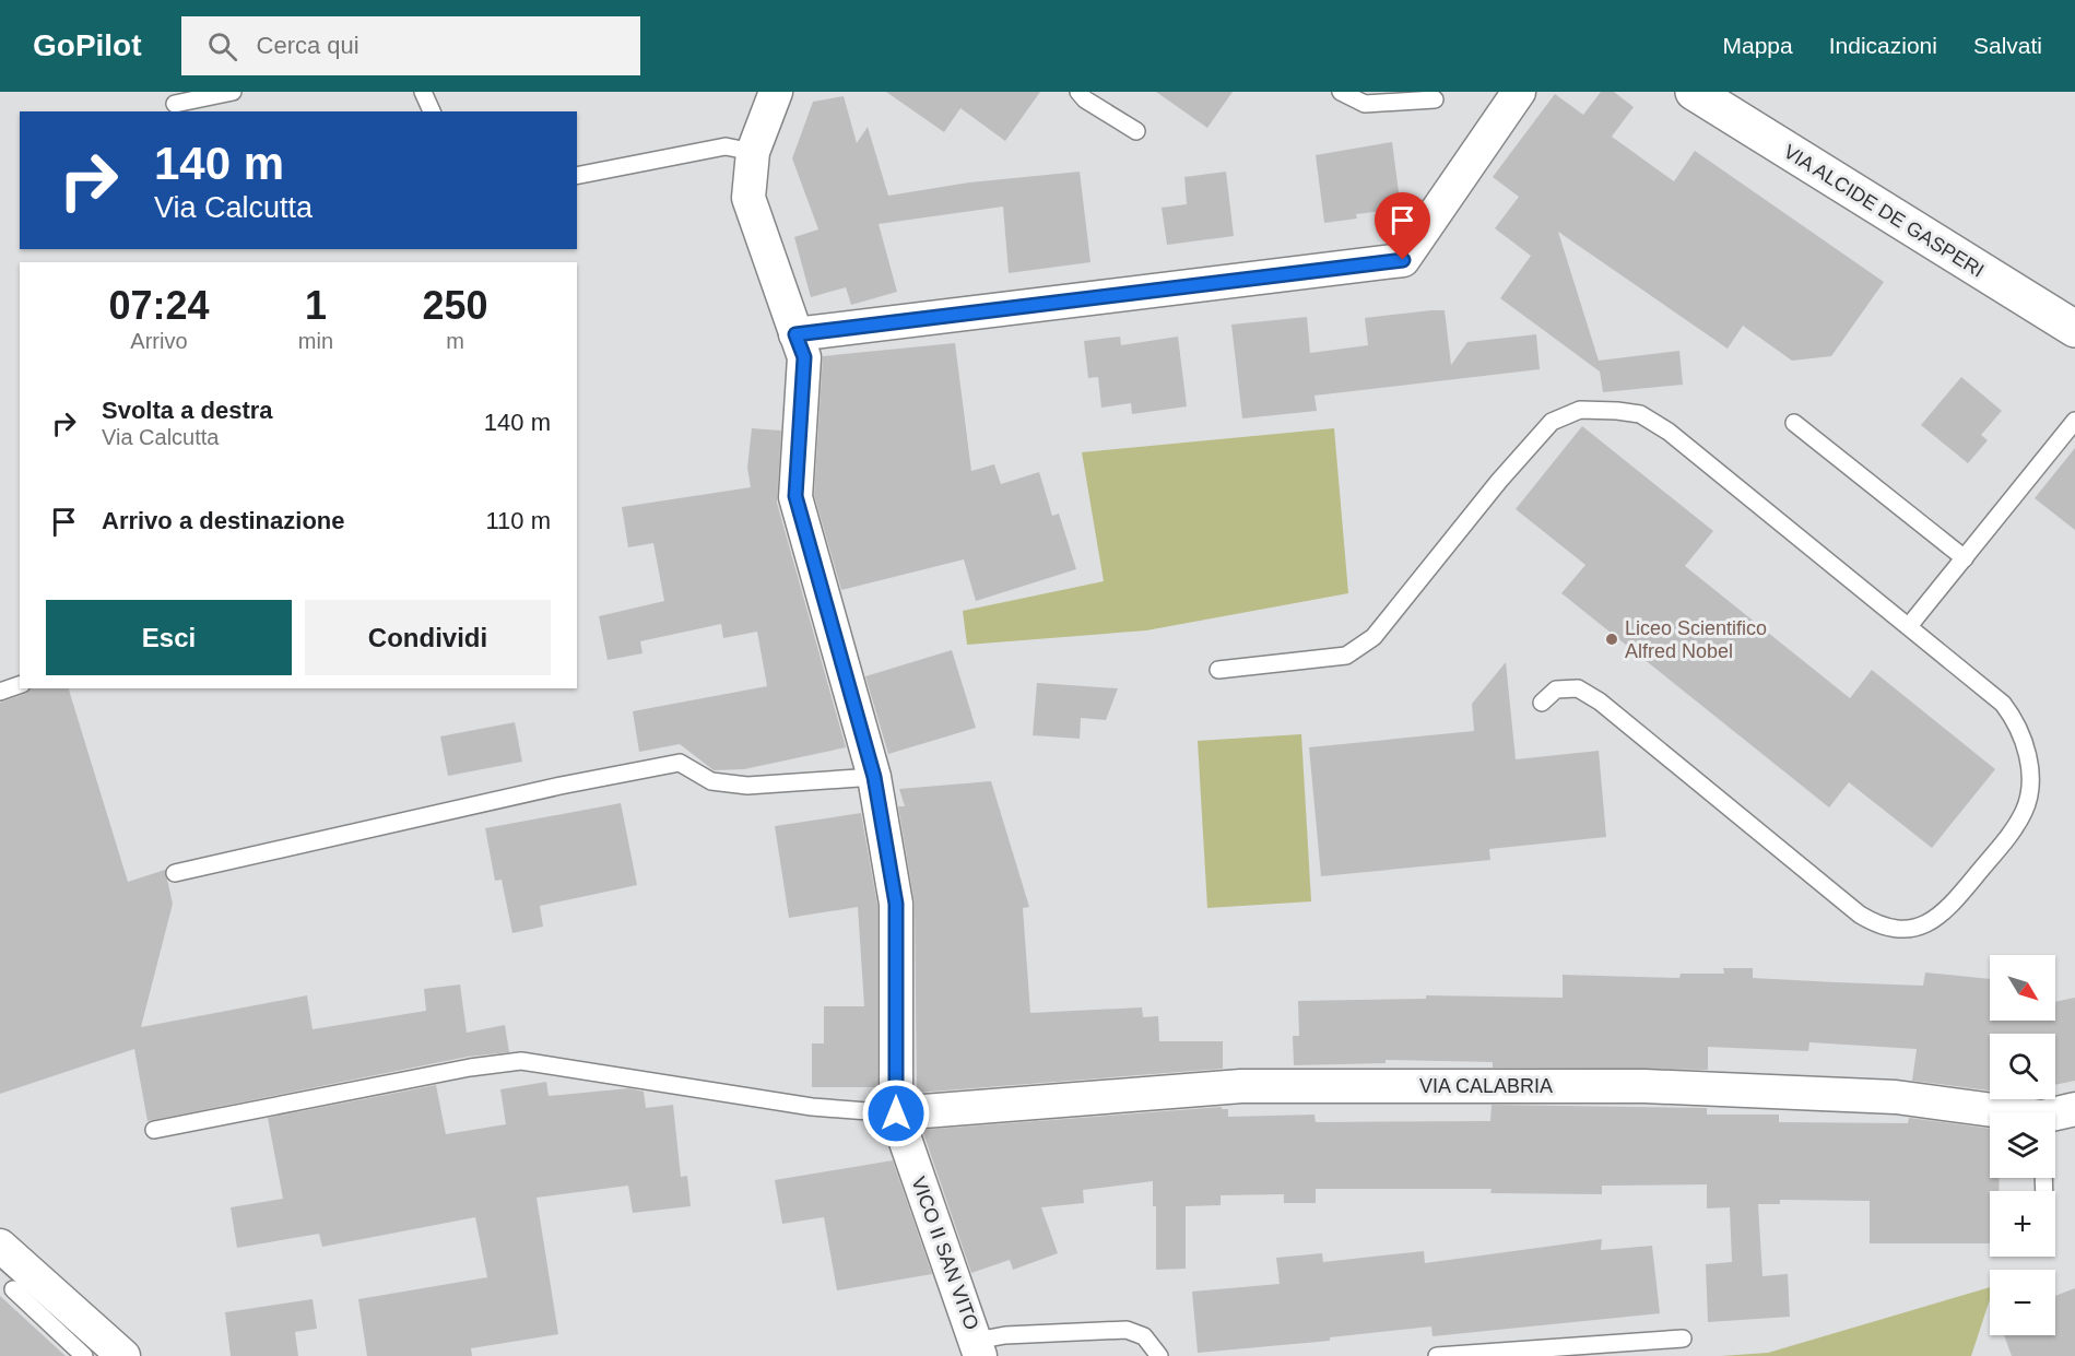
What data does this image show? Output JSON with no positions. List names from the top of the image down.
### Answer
{
  "streets": {
    "street": ["VIA ALCIDE DE GASPERI", "VIA CALABRIA", "VICO II SAN VITO"]
  },
  "crossings": [
    ["VIA CALABRIA", "VICO II SAN VITO"]
  ],
  "places": ["Liceo Scientifico Alfred Nobel"],
  "north": "bottom right",
  "page": {
    "header": "GoPilot",
    "search": "Cerca qui",
    "nav": ["Mappa", "Indicazioni", "Salvati"],
    "turn": ["140 m", "Via Calcutta"],
    "eta": [
      "07:24",
      "Arrivo",
      "1",
      "min",
      "250",
      "m"
    ],
    "list": [
      {
        "name": "Svolta a destra",
        "note": "Via Calcutta",
        "value": "140 m"
      },
      {
        "name": "Arrivo a destinazione",
        "value": "110 m"
      }
    ],
    "buttons": ["Esci", "Condividi"],
    "map_buttons": ["+", "−"]
  }
}
